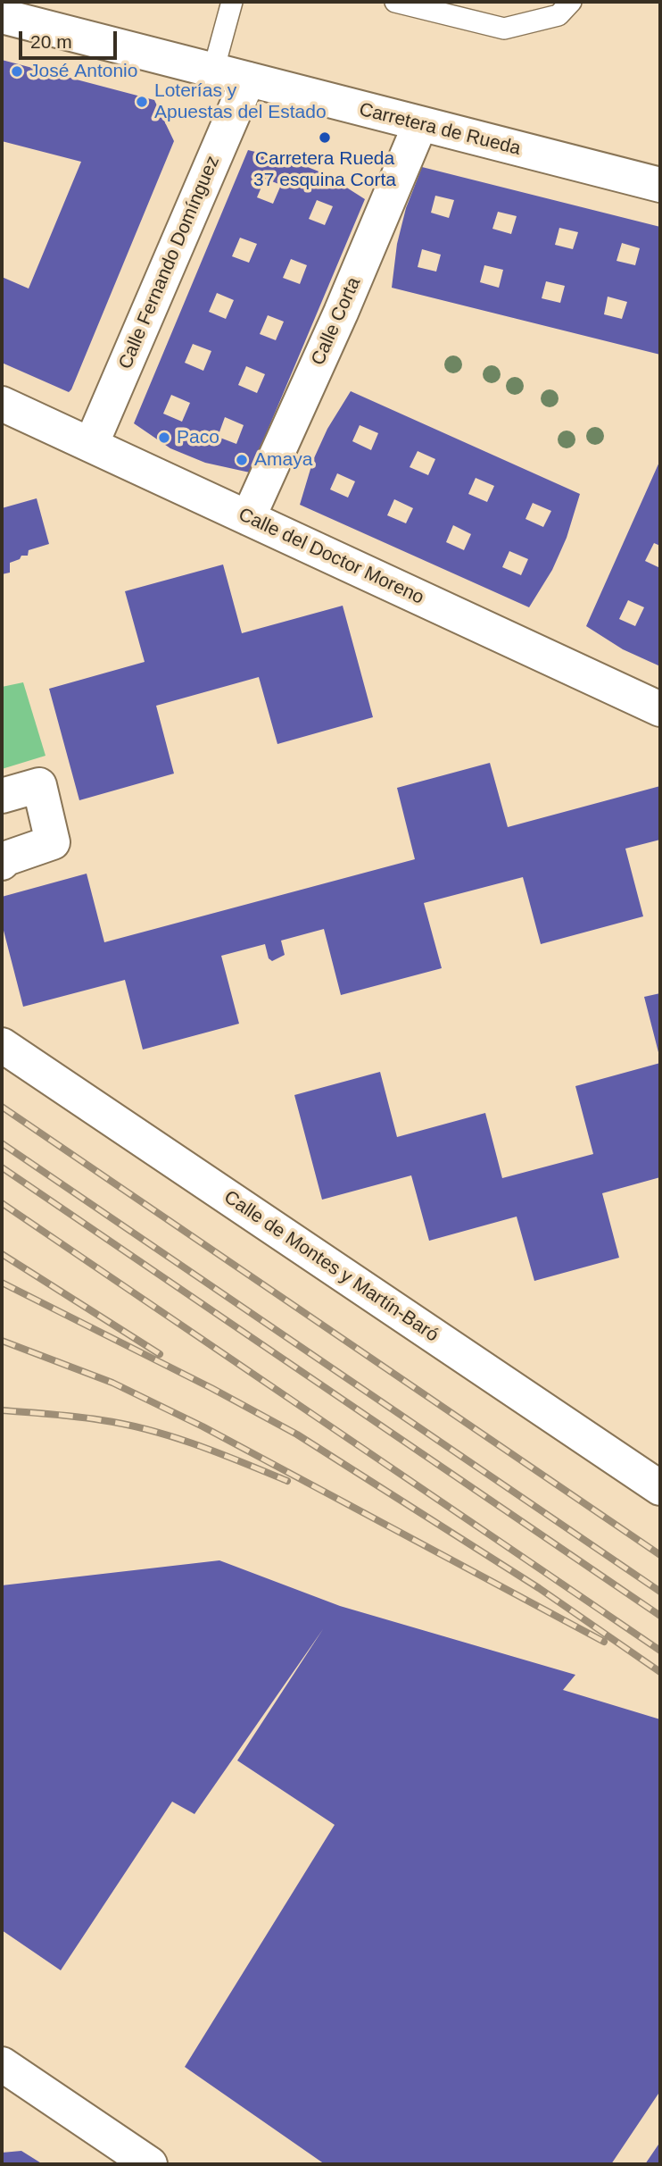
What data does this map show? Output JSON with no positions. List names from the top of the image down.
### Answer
{
  "streets": {
    "street": [
      "Carretera de Rueda",
      "Calle Fernando Domínguez",
      "Calle Corta",
      "Calle del Doctor Moreno",
      "Calle de Montes y Martín-Baró"
    ]
  },
  "crossings": [
    ["Carretera de Rueda", "Calle Fernando Domínguez"],
    ["Carretera de Rueda", "Calle Corta"],
    ["Calle Fernando Domínguez", "Calle del Doctor Moreno"],
    ["Calle Corta", "Calle del Doctor Moreno"]
  ],
  "places": [
    "José Antonio",
    "Loterías y Apuestas del Estado",
    "Carretera Rueda 37 esquina Corta",
    "Paco",
    "Amaya"
  ],
  "scale_bar": "20 m"
}
